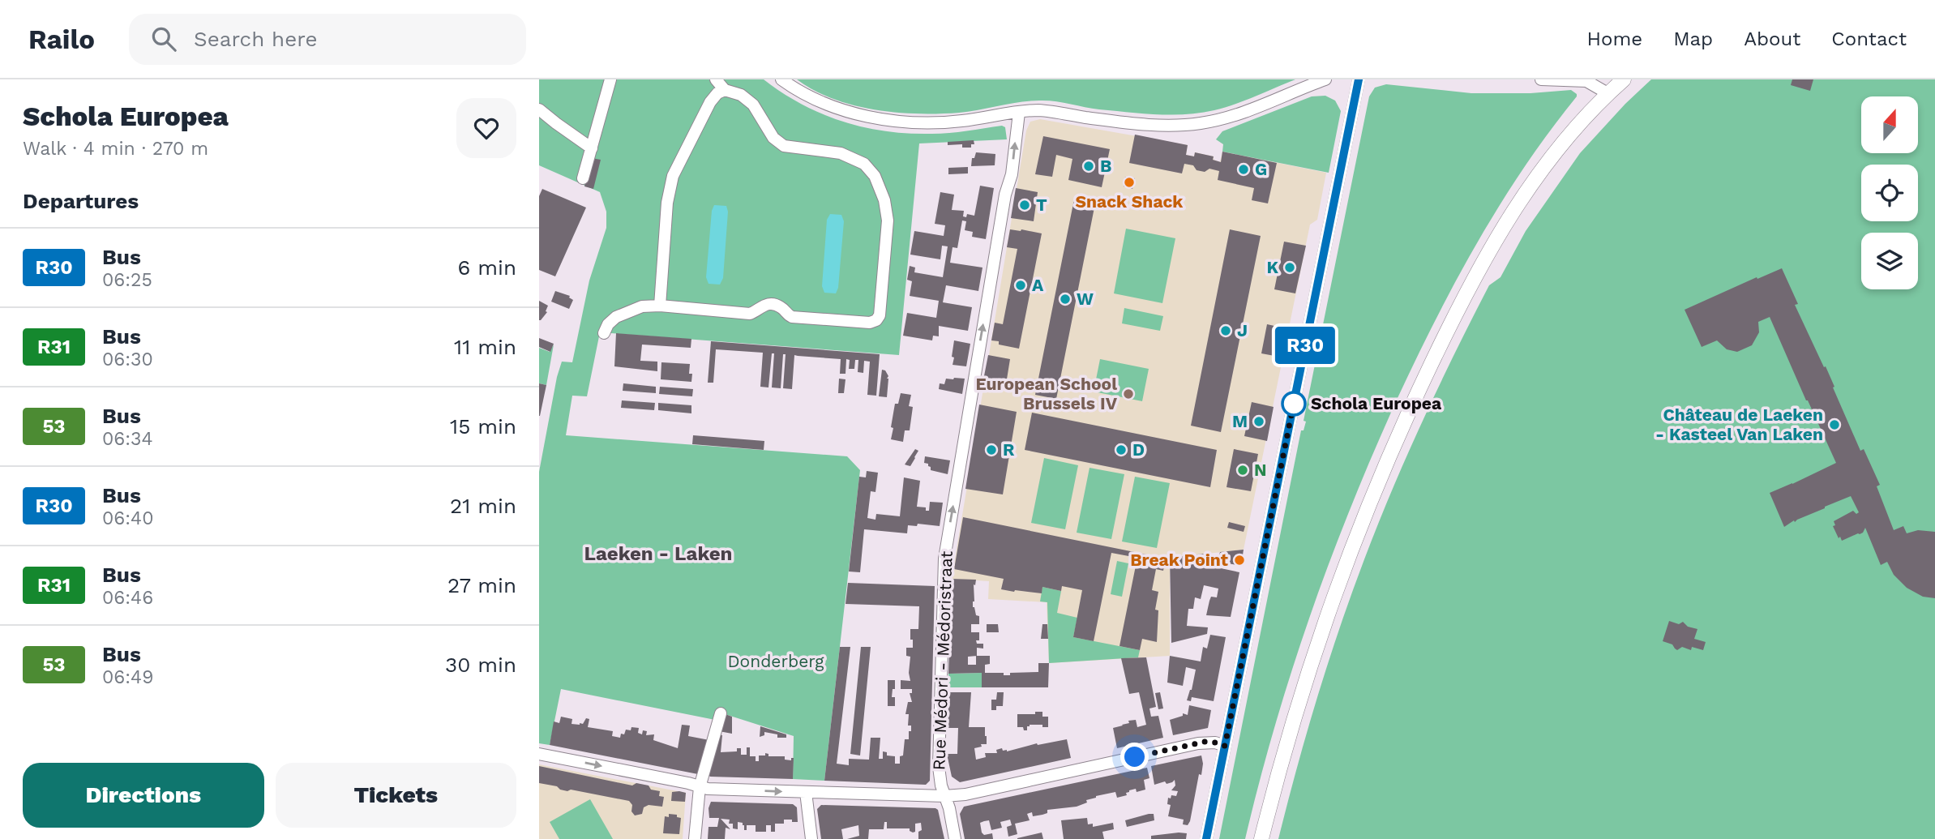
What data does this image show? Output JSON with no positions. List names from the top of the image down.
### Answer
{
  "streets": {
    "street": ["Rue Médori - Médoristraat"]
  },
  "one_way": ["Rue Médori - Médoristraat"],
  "districts": ["Laeken - Laken"],
  "parks": ["Donderberg"],
  "places": [
    "B",
    "G",
    "Snack Shack",
    "T",
    "K",
    "A",
    "W",
    "J",
    "European School Brussels IV",
    "Schola Europea",
    "M",
    "Château de Laeken - Kasteel Van Laken",
    "R",
    "D",
    "N",
    "Break Point"
  ],
  "lines": ["bus line R30"],
  "north": "top",
  "page": {
    "header": "Railo",
    "search": "Search here",
    "nav": [
      "Home",
      "Map",
      "About",
      "Contact"
    ],
    "heading": [
      ["Schola Europea", "Walk · 4 min · 270 m"],
      "Departures"
    ],
    "on_map": "R30",
    "list": [
      {
        "mark": "R30",
        "name": "Bus",
        "note": "06:25",
        "value": "6 min"
      },
      {
        "mark": "R31",
        "name": "Bus",
        "note": "06:30",
        "value": "11 min"
      },
      {
        "mark": "53",
        "name": "Bus",
        "note": "06:34",
        "value": "15 min"
      },
      {
        "mark": "R30",
        "name": "Bus",
        "note": "06:40",
        "value": "21 min"
      },
      {
        "mark": "R31",
        "name": "Bus",
        "note": "06:46",
        "value": "27 min"
      },
      {
        "mark": "53",
        "name": "Bus",
        "note": "06:49",
        "value": "30 min"
      }
    ],
    "buttons": ["Directions", "Tickets"]
  }
}
